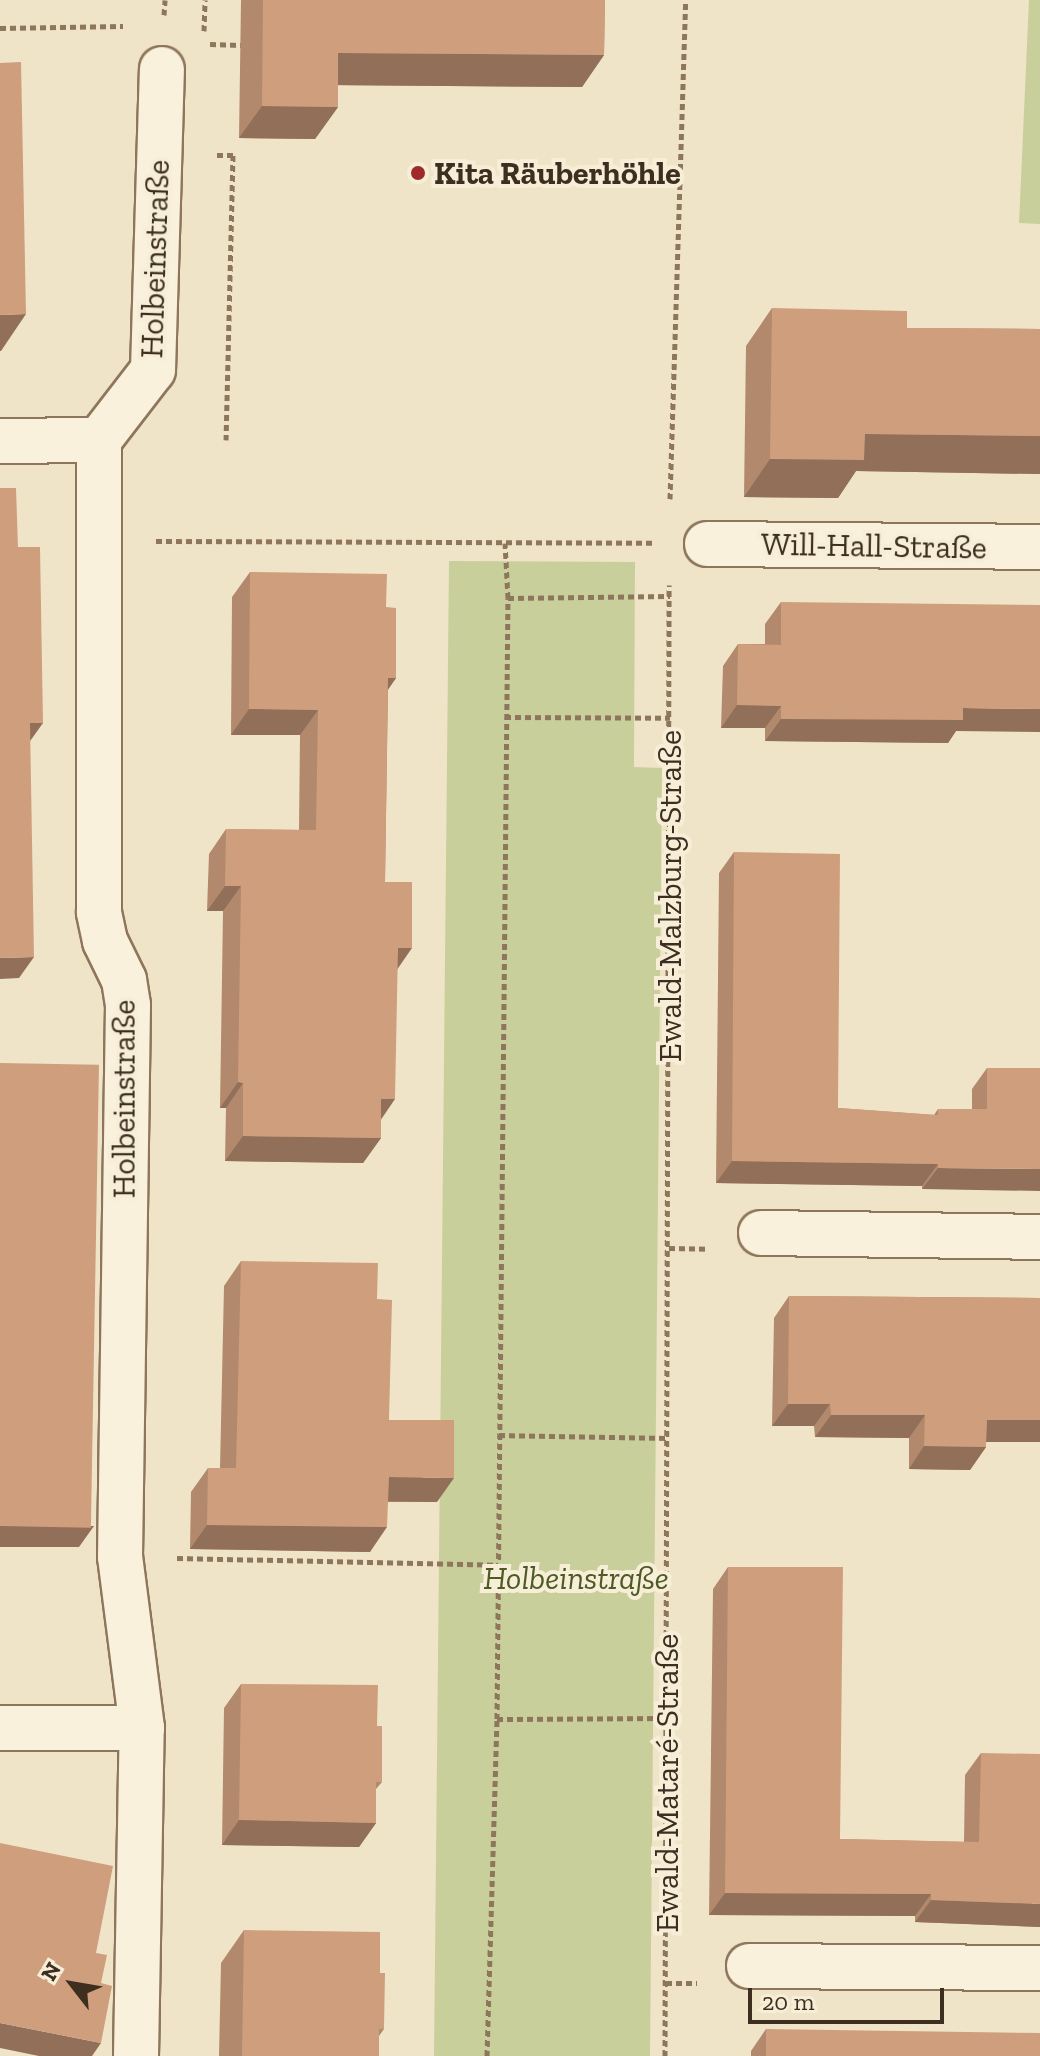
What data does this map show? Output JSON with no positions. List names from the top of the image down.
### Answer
{
  "streets": {
    "street": ["Holbeinstraße", "Will-Hall-Straße"],
    "path": ["Ewald-Malzburg-Straße", "Ewald-Mataré-Straße"]
  },
  "crossings": [
    ["Will-Hall-Straße", "Ewald-Malzburg-Straße"],
    ["Ewald-Malzburg-Straße", "Ewald-Mataré-Straße"]
  ],
  "parks": ["Holbeinstraße"],
  "places": ["Kita Räuberhöhle"],
  "scale_bar": "20 m",
  "north": "top left"
}
